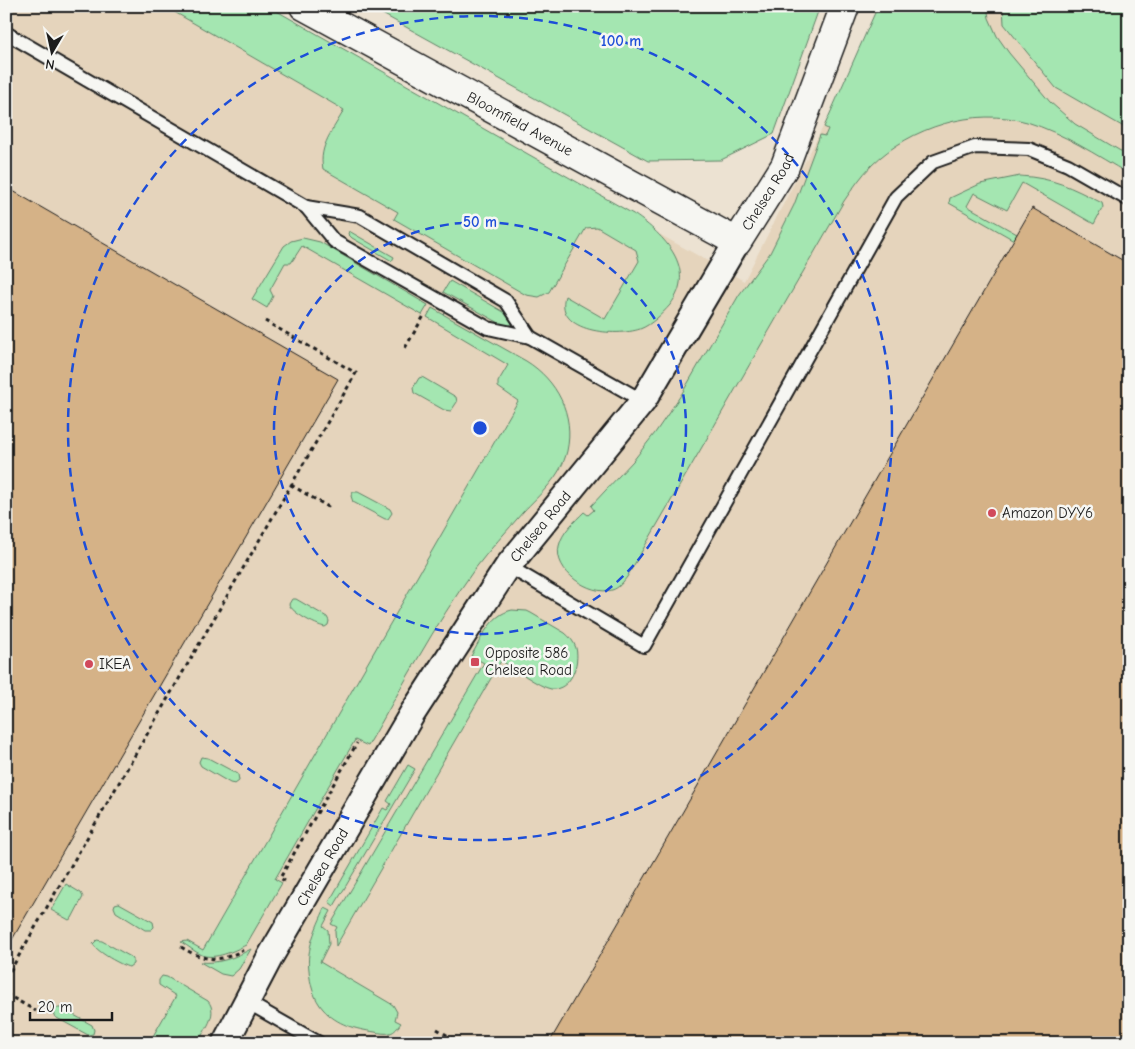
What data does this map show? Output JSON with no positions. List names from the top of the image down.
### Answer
{
  "streets": {
    "street": ["Bloomfield Avenue", "Chelsea Road"]
  },
  "crossings": [
    ["Bloomfield Avenue", "Chelsea Road"]
  ],
  "places": {
    "other": ["Amazon DYY6", "IKEA"],
    "transit": ["Opposite 586 Chelsea Road"]
  },
  "scale_bar": "20 m",
  "north": "bottom",
  "rings": ["100 m", "50 m"]
}
